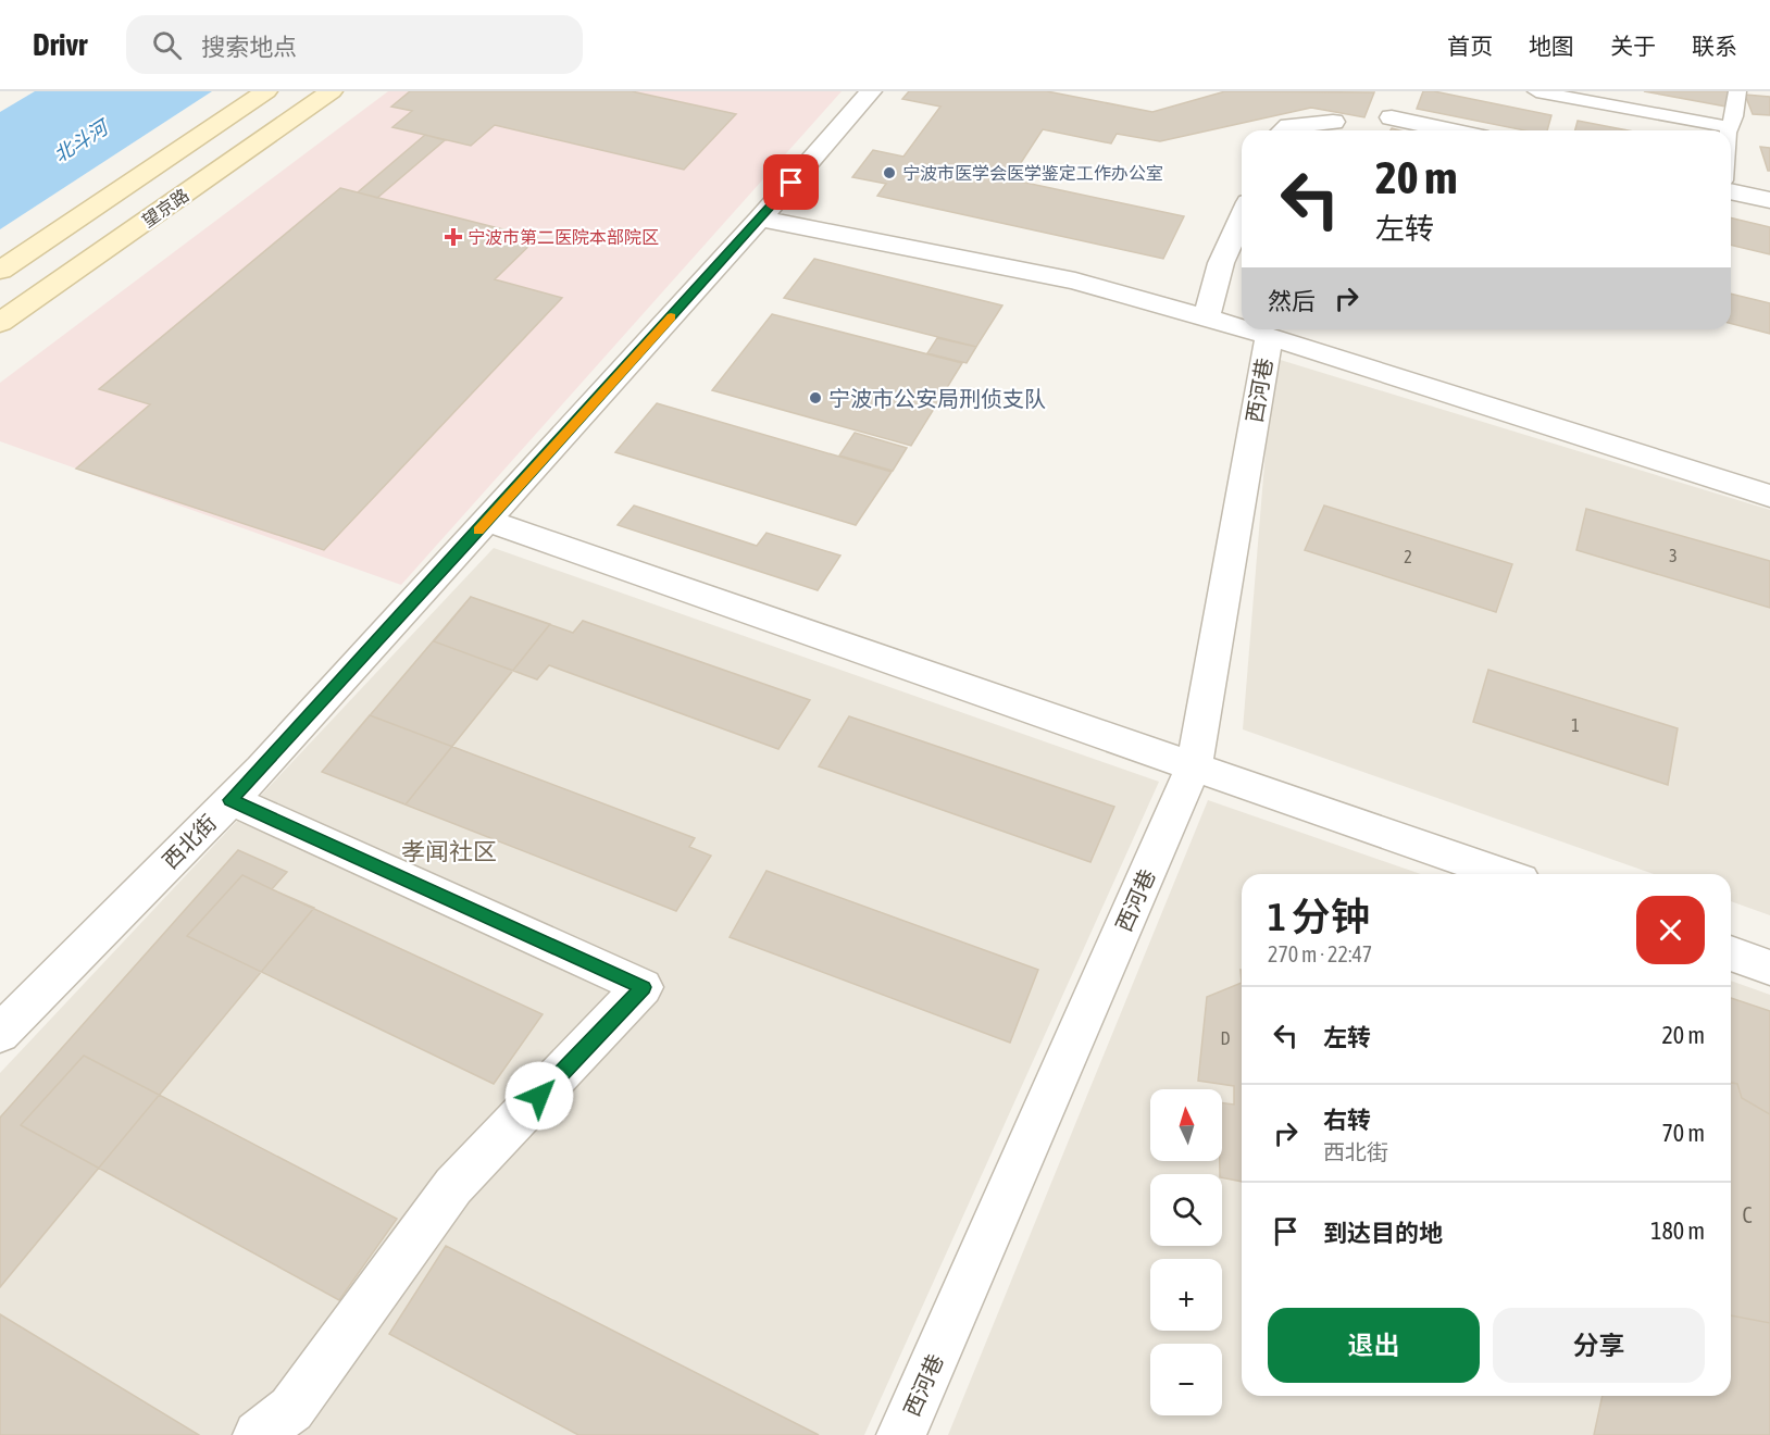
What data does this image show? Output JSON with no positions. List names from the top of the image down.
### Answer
{
  "streets": {
    "main road": ["望京路"],
    "street": ["西河巷", "西北街"]
  },
  "districts": ["孝闻社区"],
  "water": ["北斗河"],
  "places": {
    "other": ["宁波市医学会医学鉴定工作办公室", "宁波市公安局刑侦支队"],
    "health": ["宁波市第二医院本部院区"]
  },
  "house_numbers": [
    "3",
    "2",
    "1",
    "D",
    "C"
  ],
  "north": "top",
  "page": {
    "header": "Drivr",
    "search": "搜索地点",
    "nav": [
      "首页",
      "地图",
      "关于",
      "联系"
    ],
    "turn": ["20 m", "左转"],
    "then": "然后",
    "heading": ["1 分钟", "270 m · 22:47"],
    "list": [
      {
        "name": "左转",
        "value": "20 m"
      },
      {
        "name": "右转",
        "note": "西北街",
        "value": "70 m"
      },
      {
        "name": "到达目的地",
        "value": "180 m"
      }
    ],
    "map_buttons": ["+", "−"],
    "buttons": ["退出", "分享"]
  }
}
